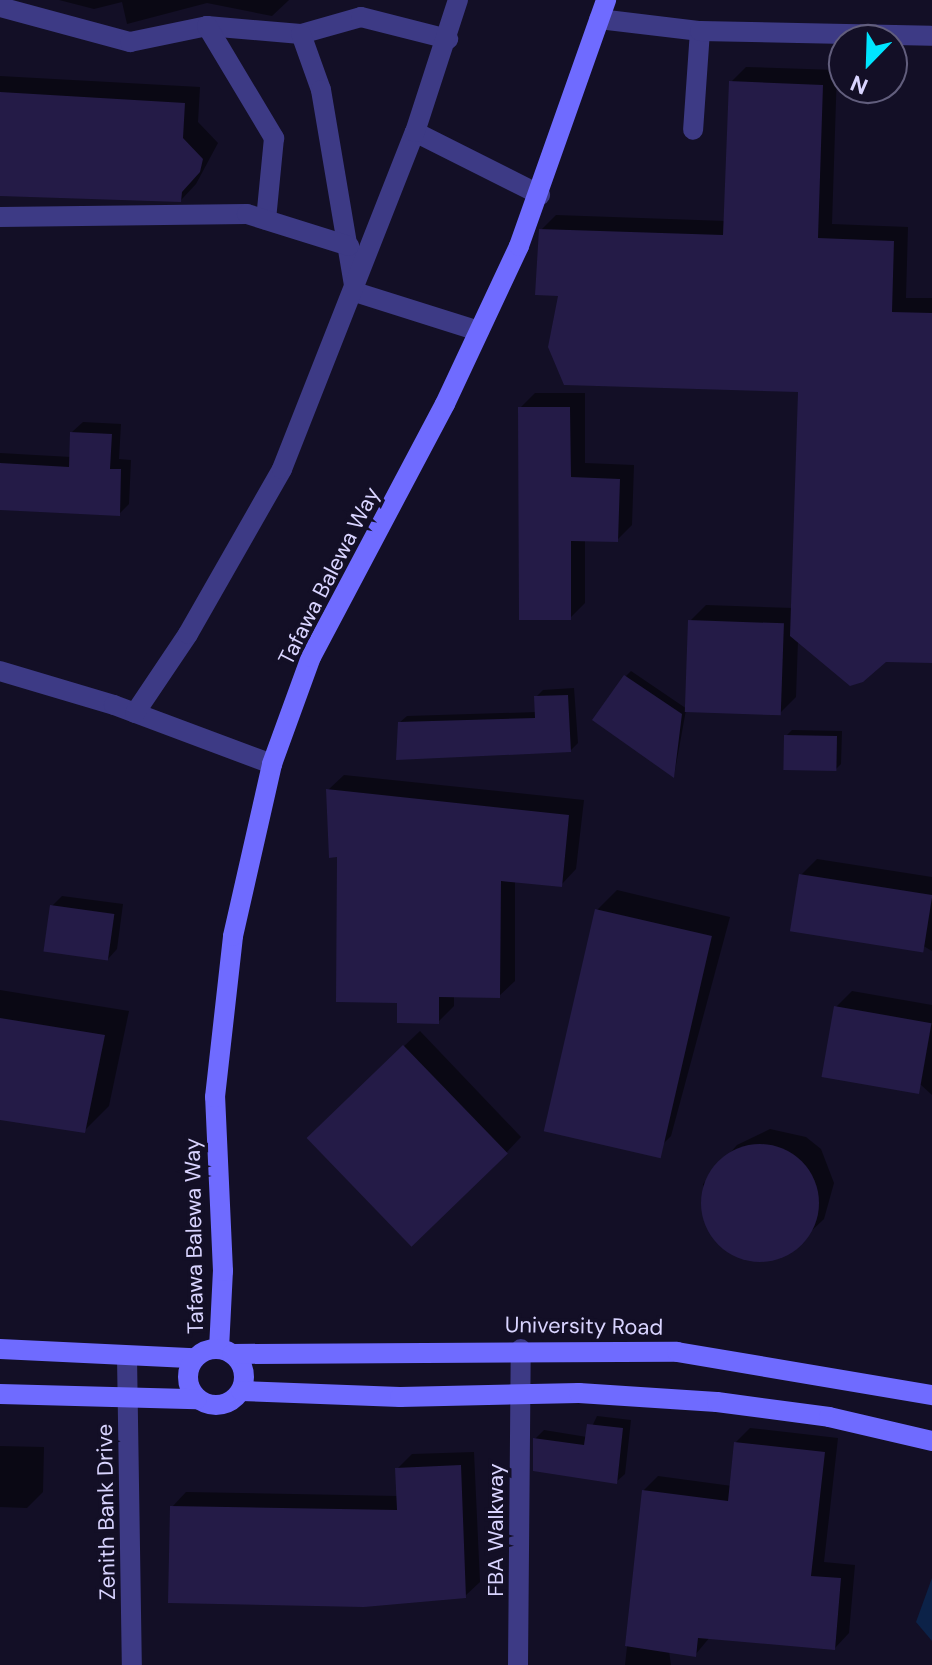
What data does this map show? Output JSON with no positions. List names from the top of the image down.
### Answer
{
  "streets": {
    "main road": ["Tafawa Balewa Way", "University Road"],
    "street": ["Zenith Bank Drive", "FBA Walkway"]
  },
  "crossings": [
    ["Tafawa Balewa Way", "University Road"],
    ["University Road", "FBA Walkway"]
  ],
  "north": "bottom left"
}
